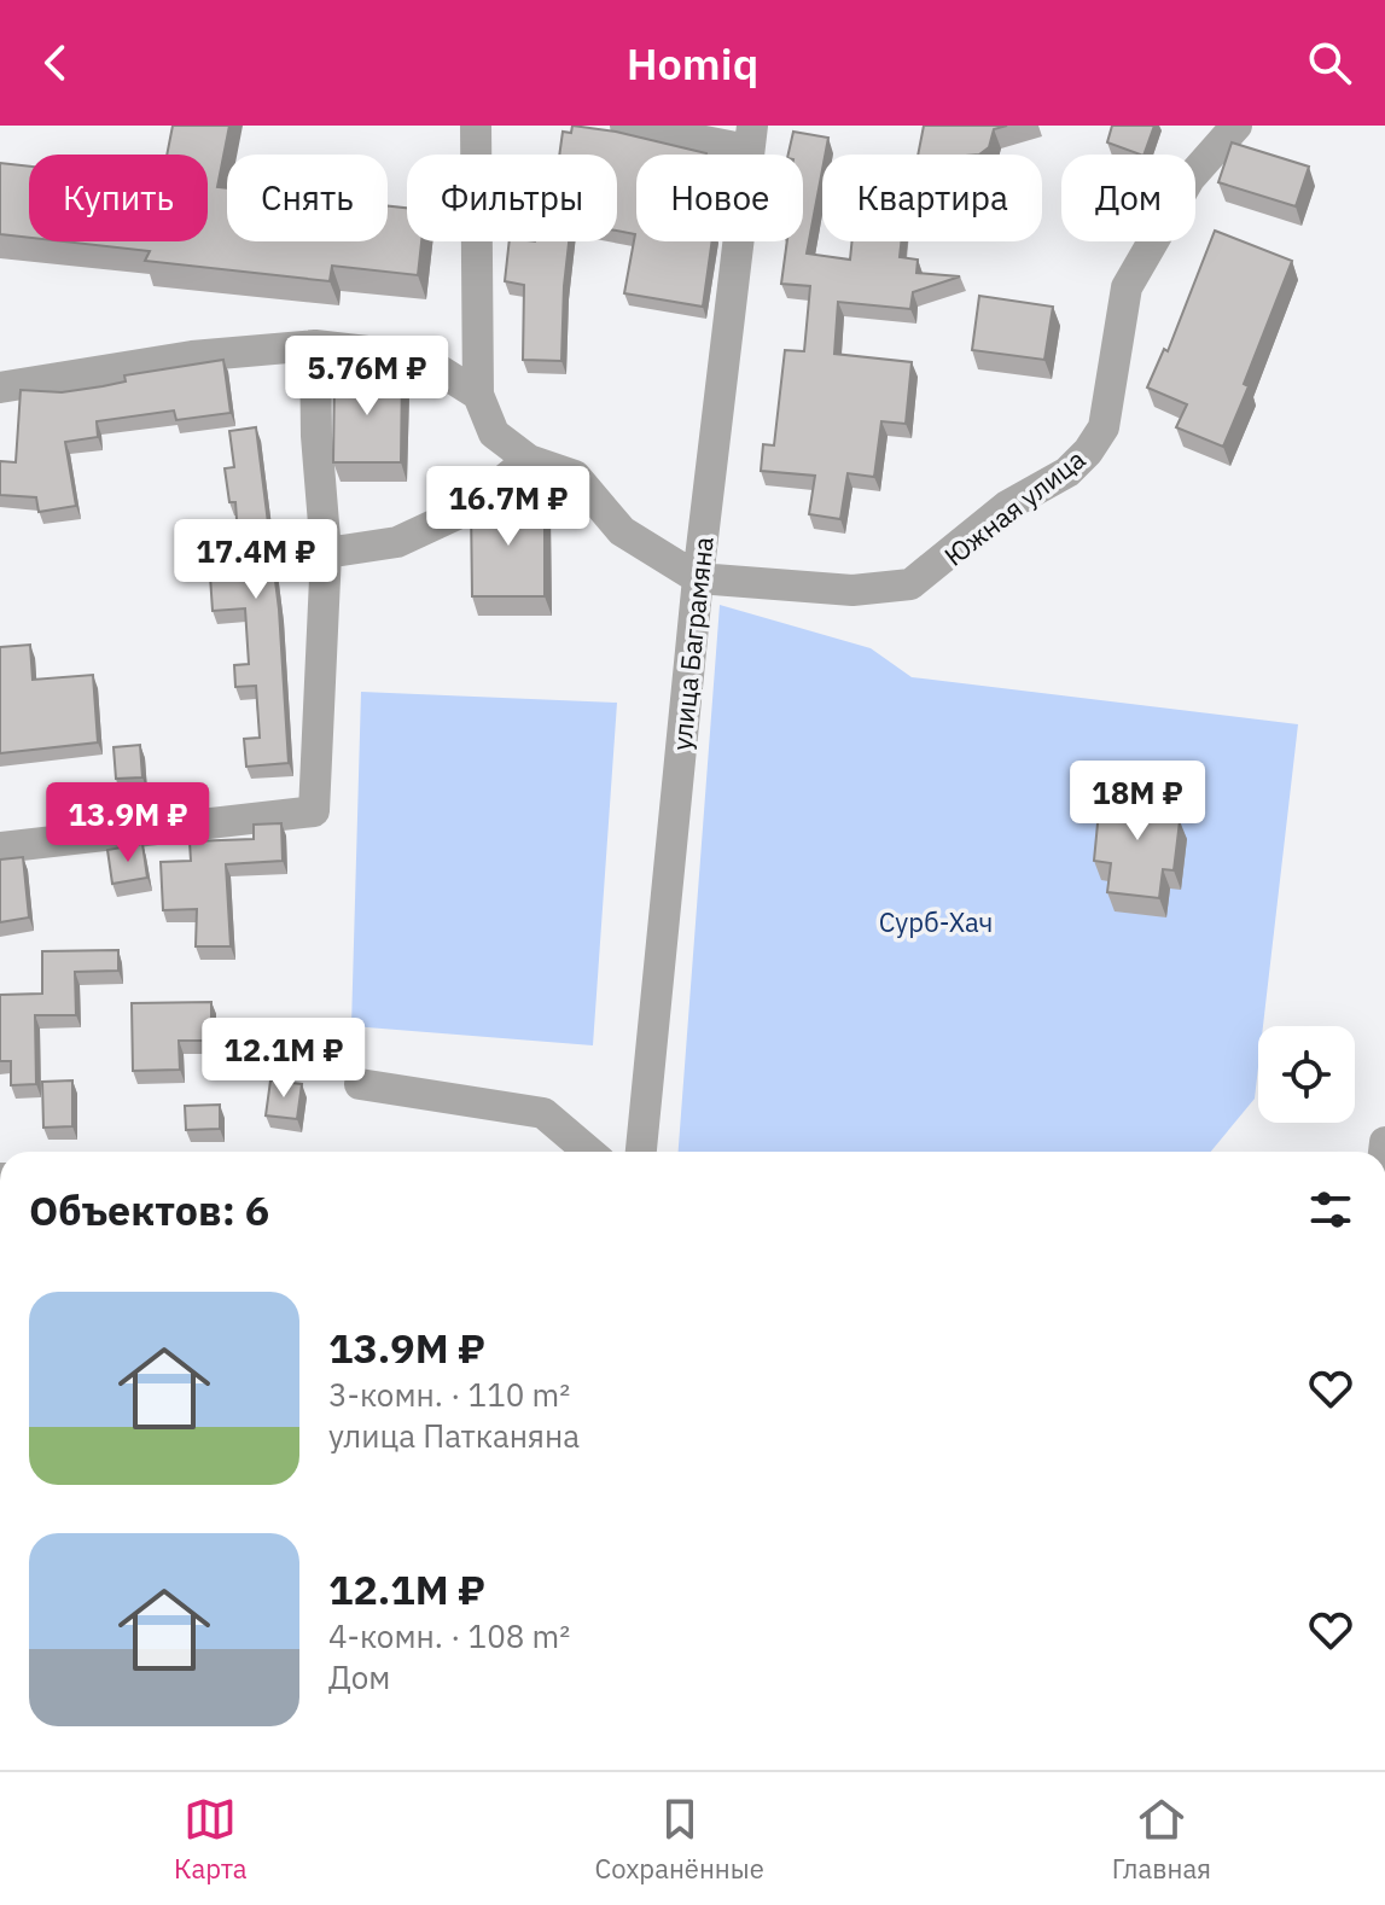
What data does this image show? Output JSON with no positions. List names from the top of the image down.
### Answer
{
  "streets": {
    "street": ["Южная улица", "улица Баграмяна"]
  },
  "crossings": [
    ["Южная улица", "улица Баграмяна"]
  ],
  "parks": ["Сурб-Хач"],
  "page": {
    "header": "Homiq",
    "chip": [
      "Купить",
      "Снять",
      "Фильтры",
      "Новое",
      "Квартира",
      "Дом"
    ],
    "price": [
      "5.76M ₽",
      "16.7M ₽",
      "17.4M ₽",
      "18M ₽",
      "13.9M ₽",
      "12.1M ₽"
    ],
    "heading": "Объектов: 6",
    "list": [
      {
        "name": "13.9M ₽",
        "note": "3-комн. · 110 m² · улица Патканяна"
      },
      {
        "name": "12.1M ₽",
        "note": "4-комн. · 108 m² · Дом"
      }
    ],
    "tabs": ["Карта", "Сохранённые", "Главная"]
  }
}
